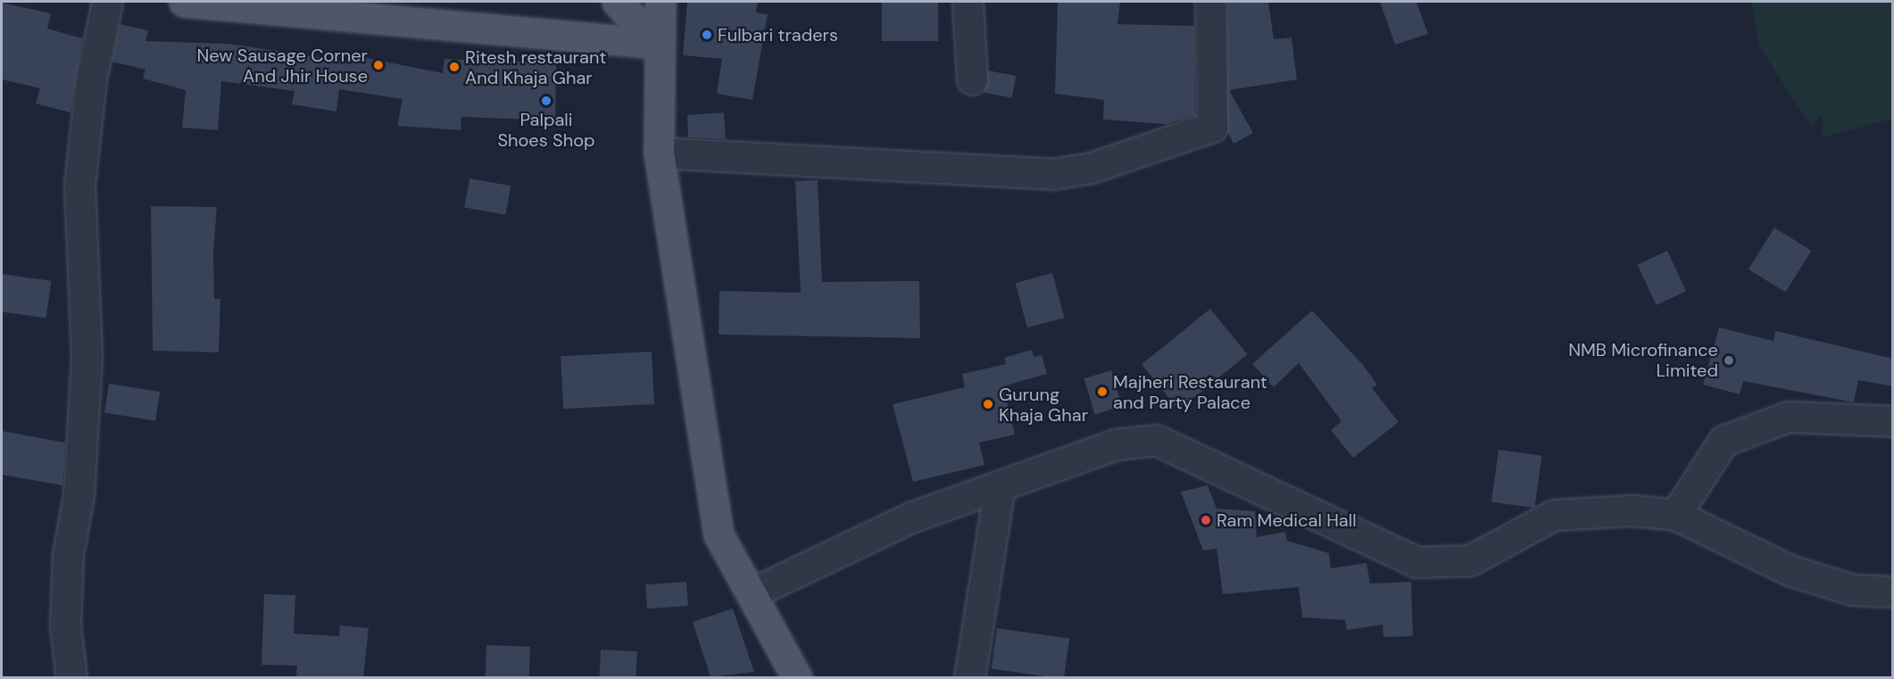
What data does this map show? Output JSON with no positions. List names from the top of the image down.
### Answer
{
  "places": [
    "Fulbari traders",
    "New Sausage Corner And Jhir House",
    "Ritesh restaurant And Khaja Ghar",
    "Palpali Shoes Shop",
    "NMB Microfinance Limited",
    "Majheri Restaurant and Party Palace",
    "Gurung Khaja Ghar",
    "Ram Medical Hall"
  ]
}
